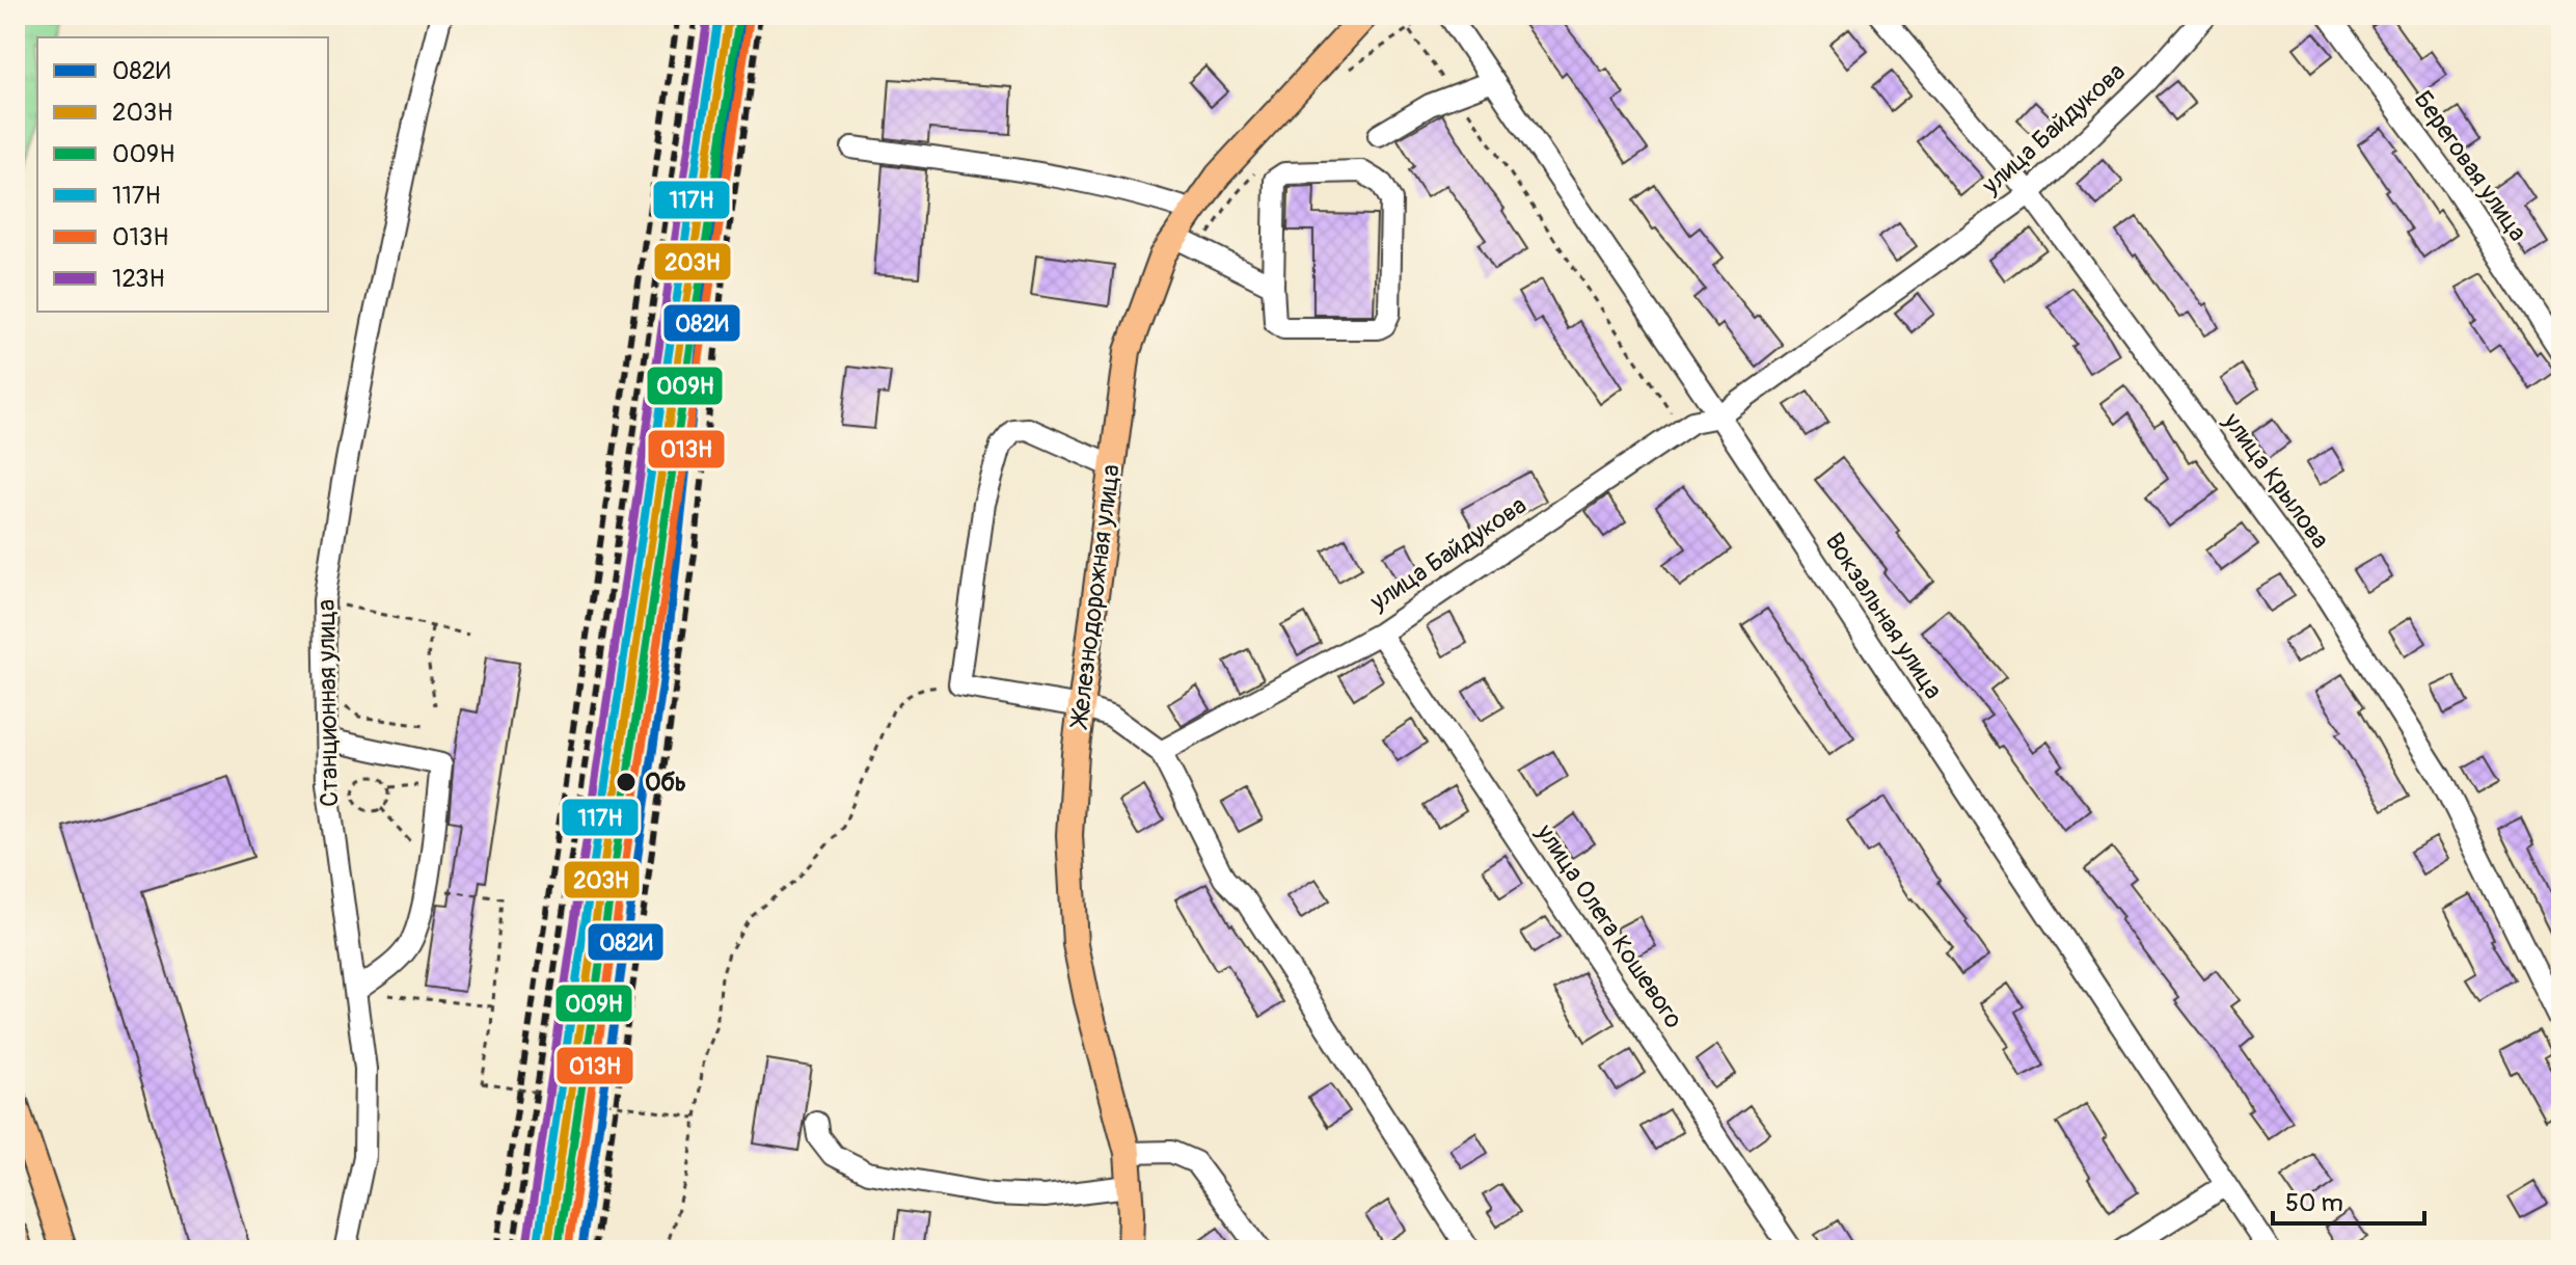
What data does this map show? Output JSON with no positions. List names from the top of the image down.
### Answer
{
  "streets": {
    "main road": ["Железнодорожная улица"],
    "street": [
      "улица Байдукова",
      "Береговая улица",
      "улица Крылова",
      "Вокзальная улица",
      "Станционная улица",
      "улица Олега Кошевого"
    ]
  },
  "crossings": [
    ["улица Байдукова", "улица Крылова"],
    ["улица Байдукова", "Вокзальная улица"],
    ["улица Байдукова", "улица Олега Кошевого"]
  ],
  "places": ["Обь"],
  "lines": [
    "transit line 082И",
    "transit line 203Н",
    "transit line 117Н",
    "transit line 123Н",
    "transit line 009Н",
    "transit line 013Н"
  ],
  "legend": [
    "082И",
    "203Н",
    "009Н",
    "117Н",
    "013Н",
    "123Н"
  ],
  "scale_bar": "50 m"
}
